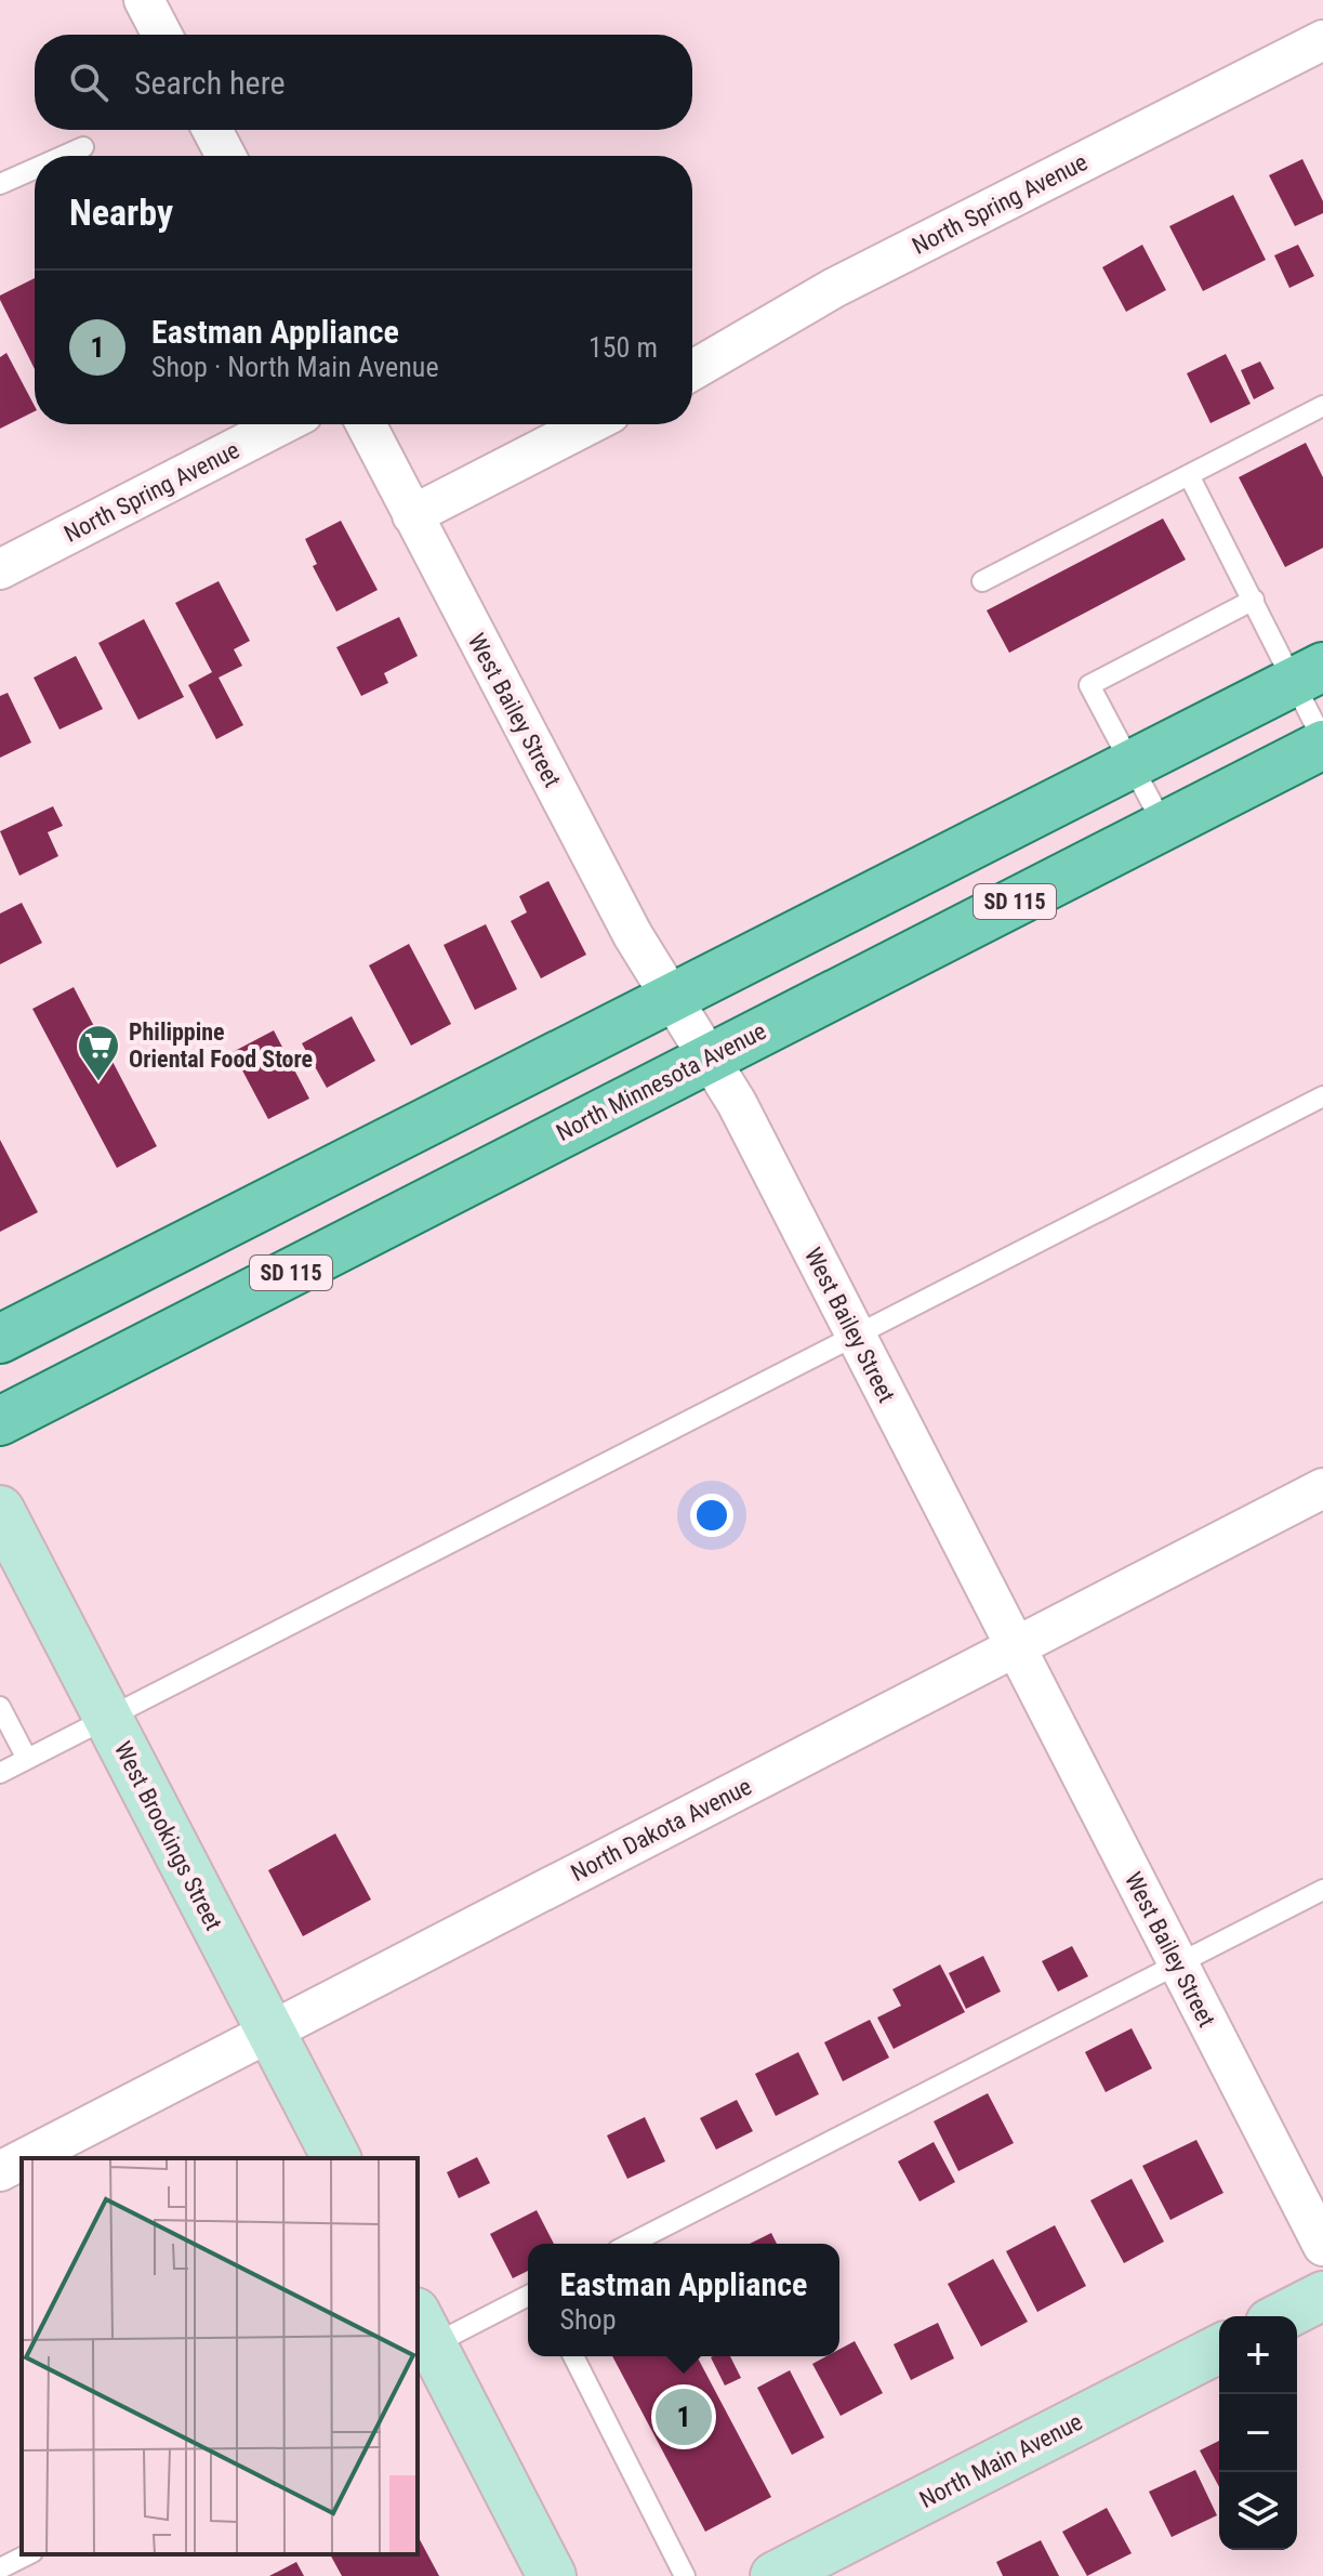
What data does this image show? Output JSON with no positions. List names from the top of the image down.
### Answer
{
  "streets": {
    "main road": ["SD 115", "North Minnesota Avenue"],
    "street": [
      "North Spring Avenue",
      "West Bailey Street",
      "North Dakota Avenue",
      "West Brookings Street",
      "North Main Avenue"
    ]
  },
  "crossings": [
    ["West Bailey Street", "SD 115"],
    ["West Bailey Street", "North Minnesota Avenue"],
    ["West Bailey Street", "North Dakota Avenue"],
    ["North Dakota Avenue", "West Brookings Street"]
  ],
  "places": {
    "supermarket": ["Philippine Oriental Food Store"]
  },
  "page": {
    "search": "Search here",
    "heading": "Nearby",
    "list": [
      {
        "mark": "1",
        "name": "Eastman Appliance",
        "note": "Shop · North Main Avenue",
        "value": "150 m"
      }
    ],
    "popup": ["Eastman Appliance", "Shop"],
    "map_buttons": ["+", "−"],
    "pins": "1"
  }
}
